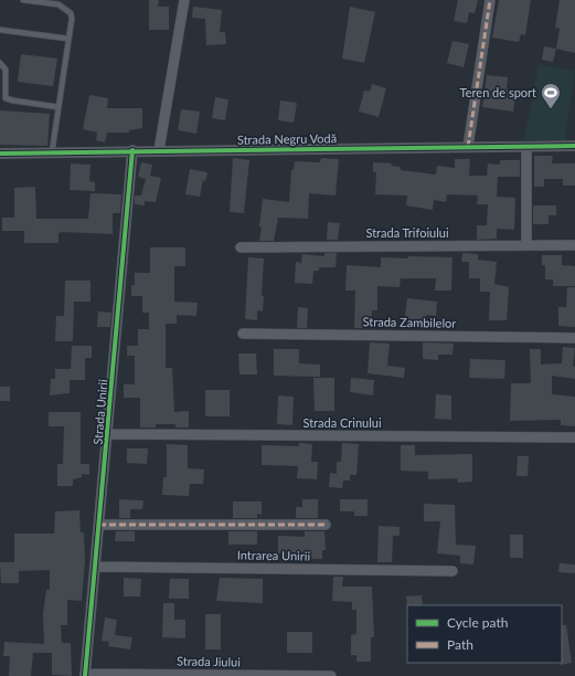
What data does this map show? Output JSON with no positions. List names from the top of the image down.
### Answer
{
  "streets": {
    "street": [
      "Strada Negru Vodă",
      "Strada Trifoiului",
      "Strada Zambilelor",
      "Strada Unirii",
      "Strada Crinului",
      "Intrarea Unirii",
      "Strada Jiului"
    ]
  },
  "crossings": [
    ["Strada Negru Vodă", "Strada Unirii"],
    ["Strada Unirii", "Strada Crinului"],
    ["Strada Unirii", "Intrarea Unirii"],
    ["Strada Unirii", "Strada Jiului"]
  ],
  "places": {
    "sports": ["Teren de sport"]
  },
  "legend": ["Cycle path", "Path"]
}
